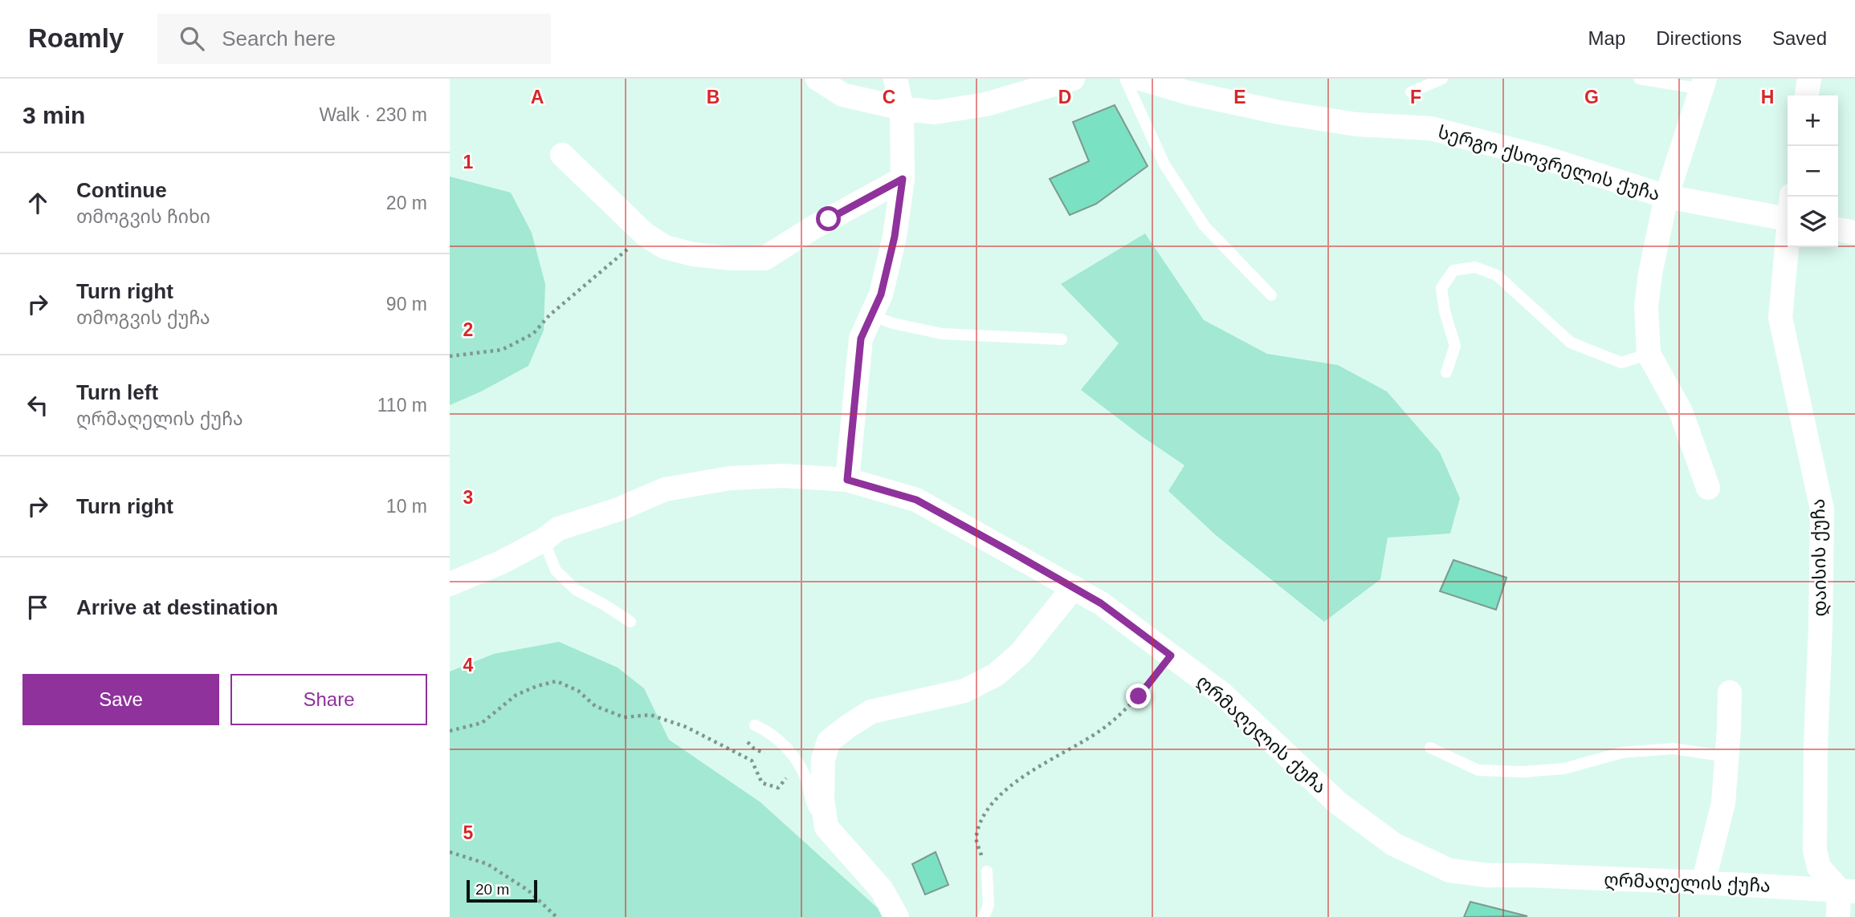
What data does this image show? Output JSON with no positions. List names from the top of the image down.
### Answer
{
  "streets": {
    "street": ["სერგო ქსოვრელის ქუჩა", "დაისის ქუჩა", "ღრმაღელის ქუჩა"]
  },
  "crossings": [
    ["დაისის ქუჩა", "ღრმაღელის ქუჩა"]
  ],
  "scale_bar": "20 m",
  "page": {
    "header": "Roamly",
    "search": "Search here",
    "nav": ["Map", "Directions", "Saved"],
    "heading": ["3 min", "Walk · 230 m"],
    "map_buttons": ["+", "−"],
    "list": [
      ["Continue", "თმოგვის ჩიხი", "20 m"],
      ["Turn right", "თმოგვის ქუჩა", "90 m"],
      ["Turn left", "ღრმაღელის ქუჩა", "110 m"],
      ["Turn right", "10 m"],
      "Arrive at destination"
    ],
    "buttons": ["Save", "Share"],
    "scale": "20 m"
  },
  "grid": {
    "columns": [
      "A",
      "B",
      "C",
      "D",
      "E",
      "F",
      "G",
      "H"
    ],
    "rows": [
      "1",
      "2",
      "3",
      "4",
      "5"
    ]
  }
}
